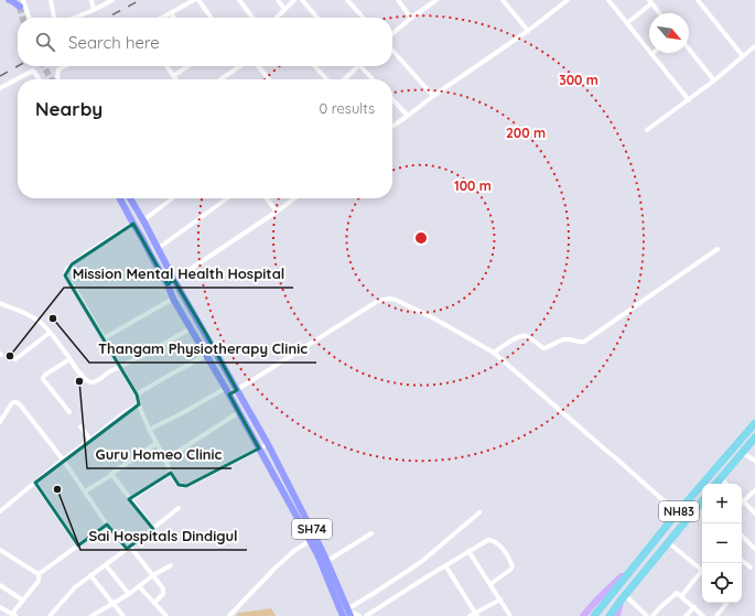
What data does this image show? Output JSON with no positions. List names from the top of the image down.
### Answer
{
  "streets": {
    "highway": ["NH83"],
    "main road": ["SH74"]
  },
  "places": [
    "Thangam Physiotherapy Clinic",
    "Mission Mental Health Hospital",
    "Guru Homeo Clinic",
    "Sai Hospitals Dindigul"
  ],
  "north": "bottom right",
  "page": {
    "search": "Search here",
    "heading": ["Nearby", "0 results"],
    "map_buttons": ["+", "−"]
  },
  "rings": ["300 m", "200 m", "100 m"]
}
